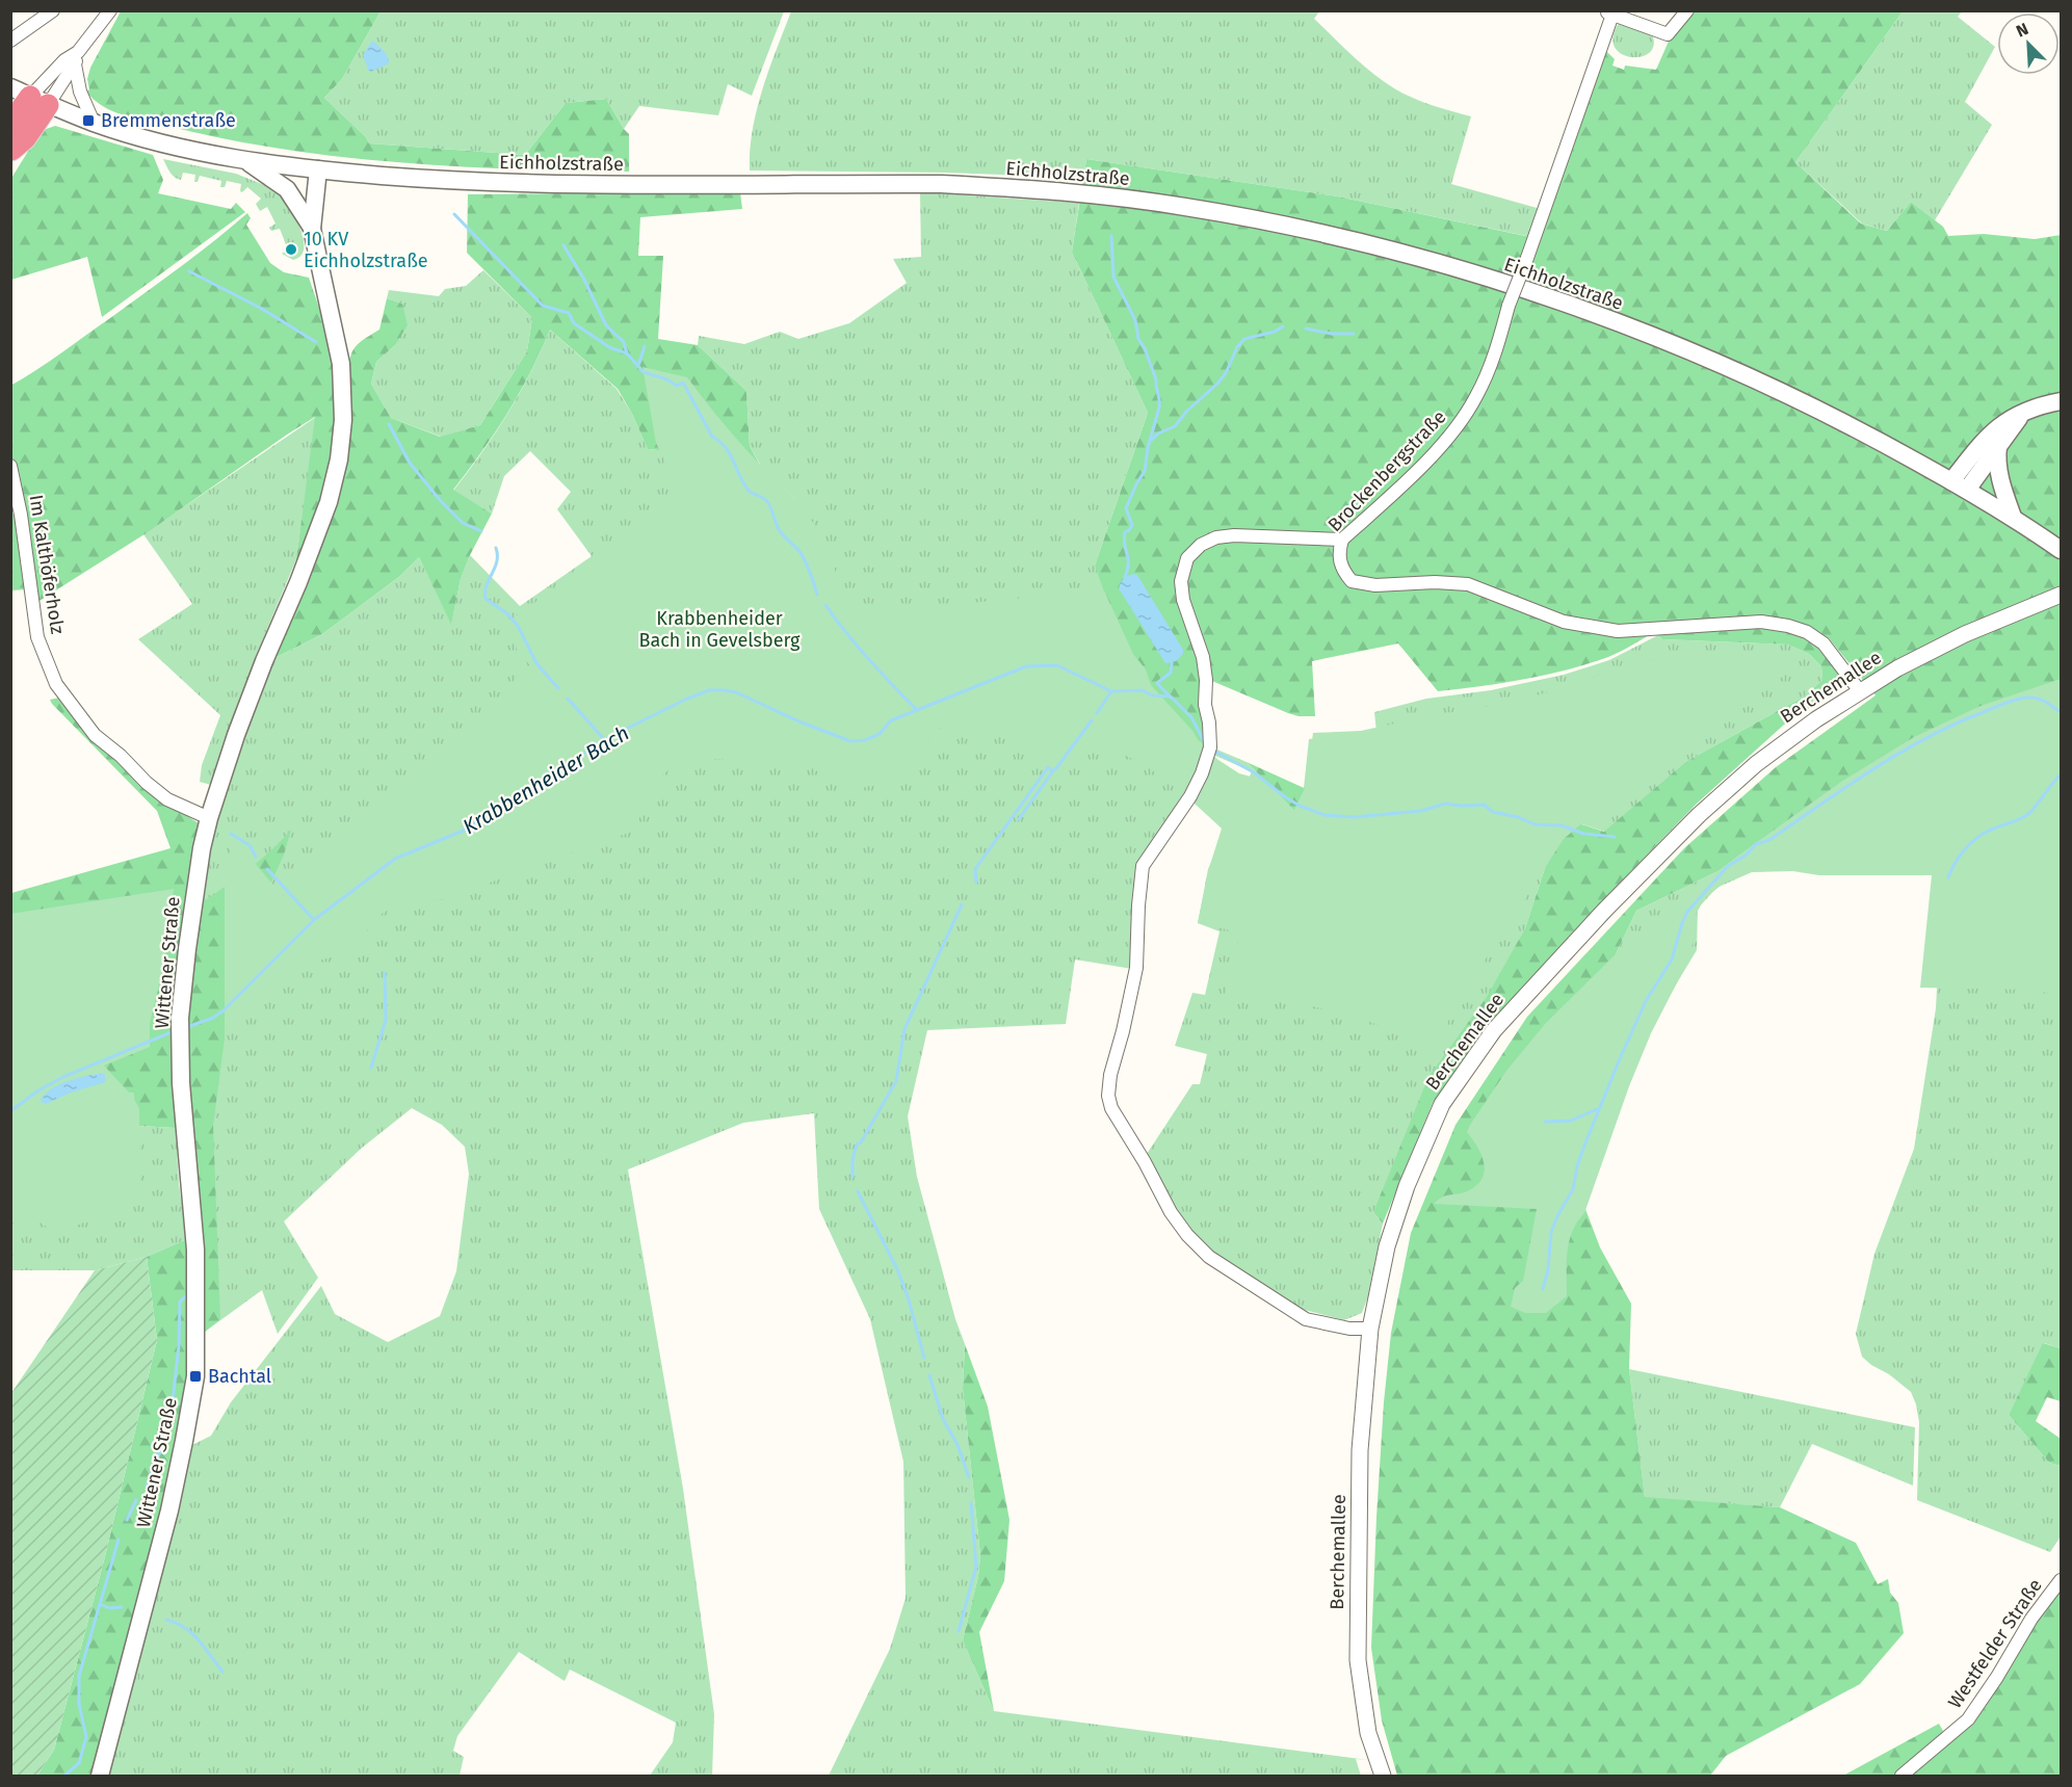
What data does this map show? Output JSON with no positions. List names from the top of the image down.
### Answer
{
  "streets": {
    "main road": ["Eichholzstraße", "Wittener Straße"],
    "street": [
      "Brockenbergstraße",
      "Im Kalthöferholz",
      "Berchemallee",
      "Westfelder Straße"
    ]
  },
  "crossings": [
    ["Eichholzstraße", "Wittener Straße"],
    ["Brockenbergstraße", "Berchemallee"],
    ["Im Kalthöferholz", "Wittener Straße"]
  ],
  "water": ["Krabbenheider Bach"],
  "parks": ["Krabbenheider Bach in Gevelsberg"],
  "places": {
    "transit": ["Bremmenstraße", "Bachtal"],
    "other": ["10 KV Eichholzstraße"]
  },
  "north": "top left"
}
